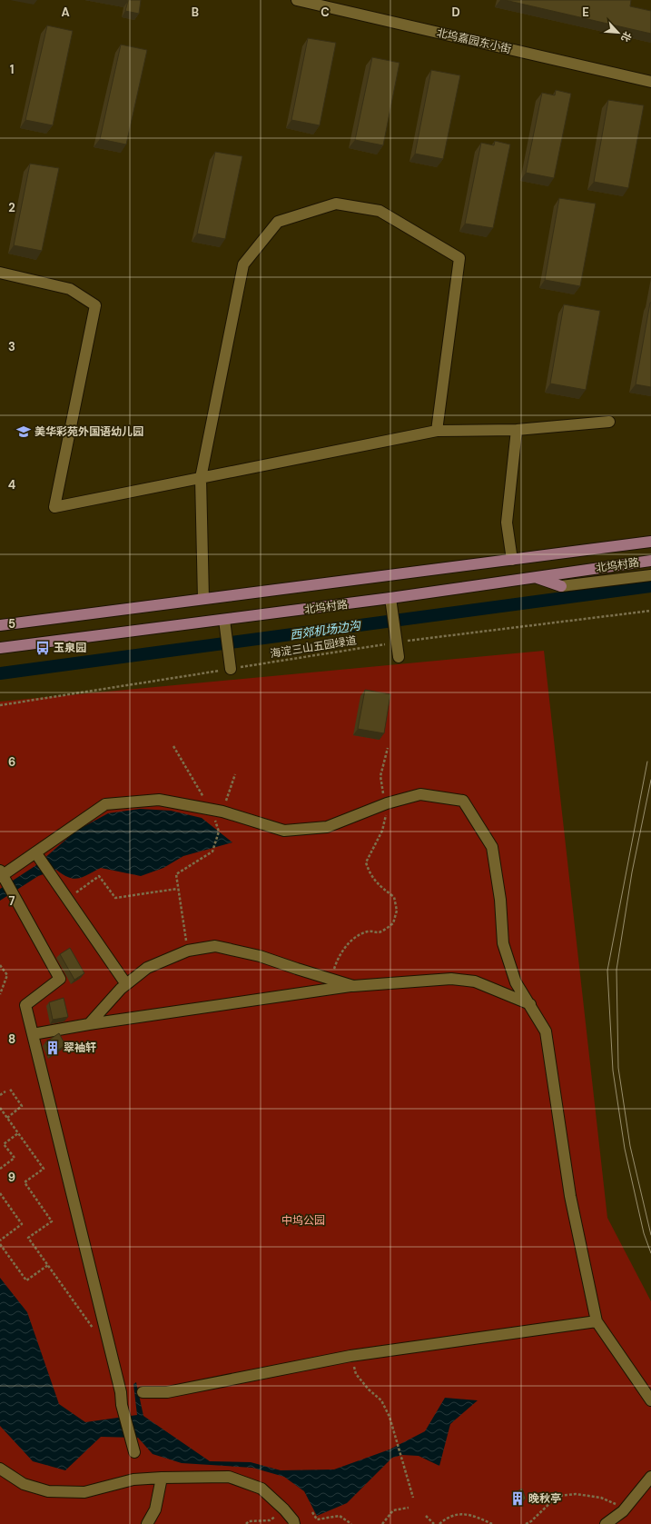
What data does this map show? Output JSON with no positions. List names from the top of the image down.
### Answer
{
  "streets": {
    "main road": ["北坞村路"],
    "street": ["北坞嘉园东小街"],
    "path": ["海淀三山五园绿道"]
  },
  "water": ["西郊机场边沟"],
  "parks": ["中坞公园"],
  "places": {
    "school or university": ["美华彩苑外国语幼儿园"],
    "bus stop": ["玉泉园"],
    "building": ["翠袖轩", "晚秋亭"]
  },
  "north": "bottom right",
  "grid": {
    "columns": [
      "A",
      "B",
      "C",
      "D",
      "E"
    ],
    "rows": [
      "1",
      "2",
      "3",
      "4",
      "5",
      "6",
      "7",
      "8",
      "9"
    ]
  }
}
